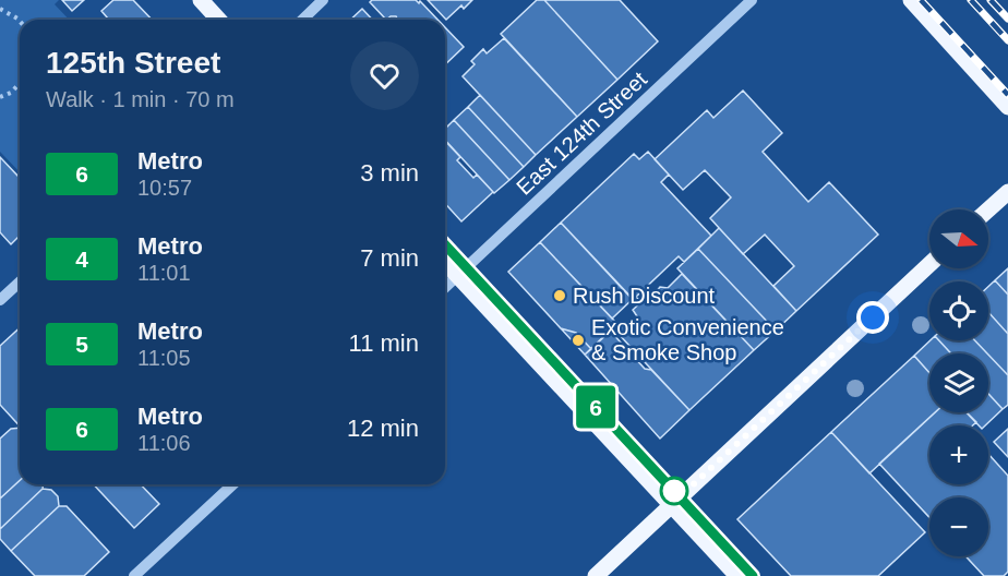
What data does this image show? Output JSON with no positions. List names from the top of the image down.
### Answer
{
  "streets": {
    "street": ["East 124th Street"]
  },
  "places": ["Rush Discount", "Exotic Convenience & Smoke Shop"],
  "lines": ["metro line 6"],
  "north": "right",
  "page": {
    "on_map": "6",
    "heading": ["125th Street", "Walk · 1 min · 70 m"],
    "list": [
      {
        "mark": "6",
        "name": "Metro",
        "note": "10:57",
        "value": "3 min"
      },
      {
        "mark": "4",
        "name": "Metro",
        "note": "11:01",
        "value": "7 min"
      },
      {
        "mark": "5",
        "name": "Metro",
        "note": "11:05",
        "value": "11 min"
      },
      {
        "mark": "6",
        "name": "Metro",
        "note": "11:06",
        "value": "12 min"
      }
    ],
    "map_buttons": ["+", "−"]
  }
}
